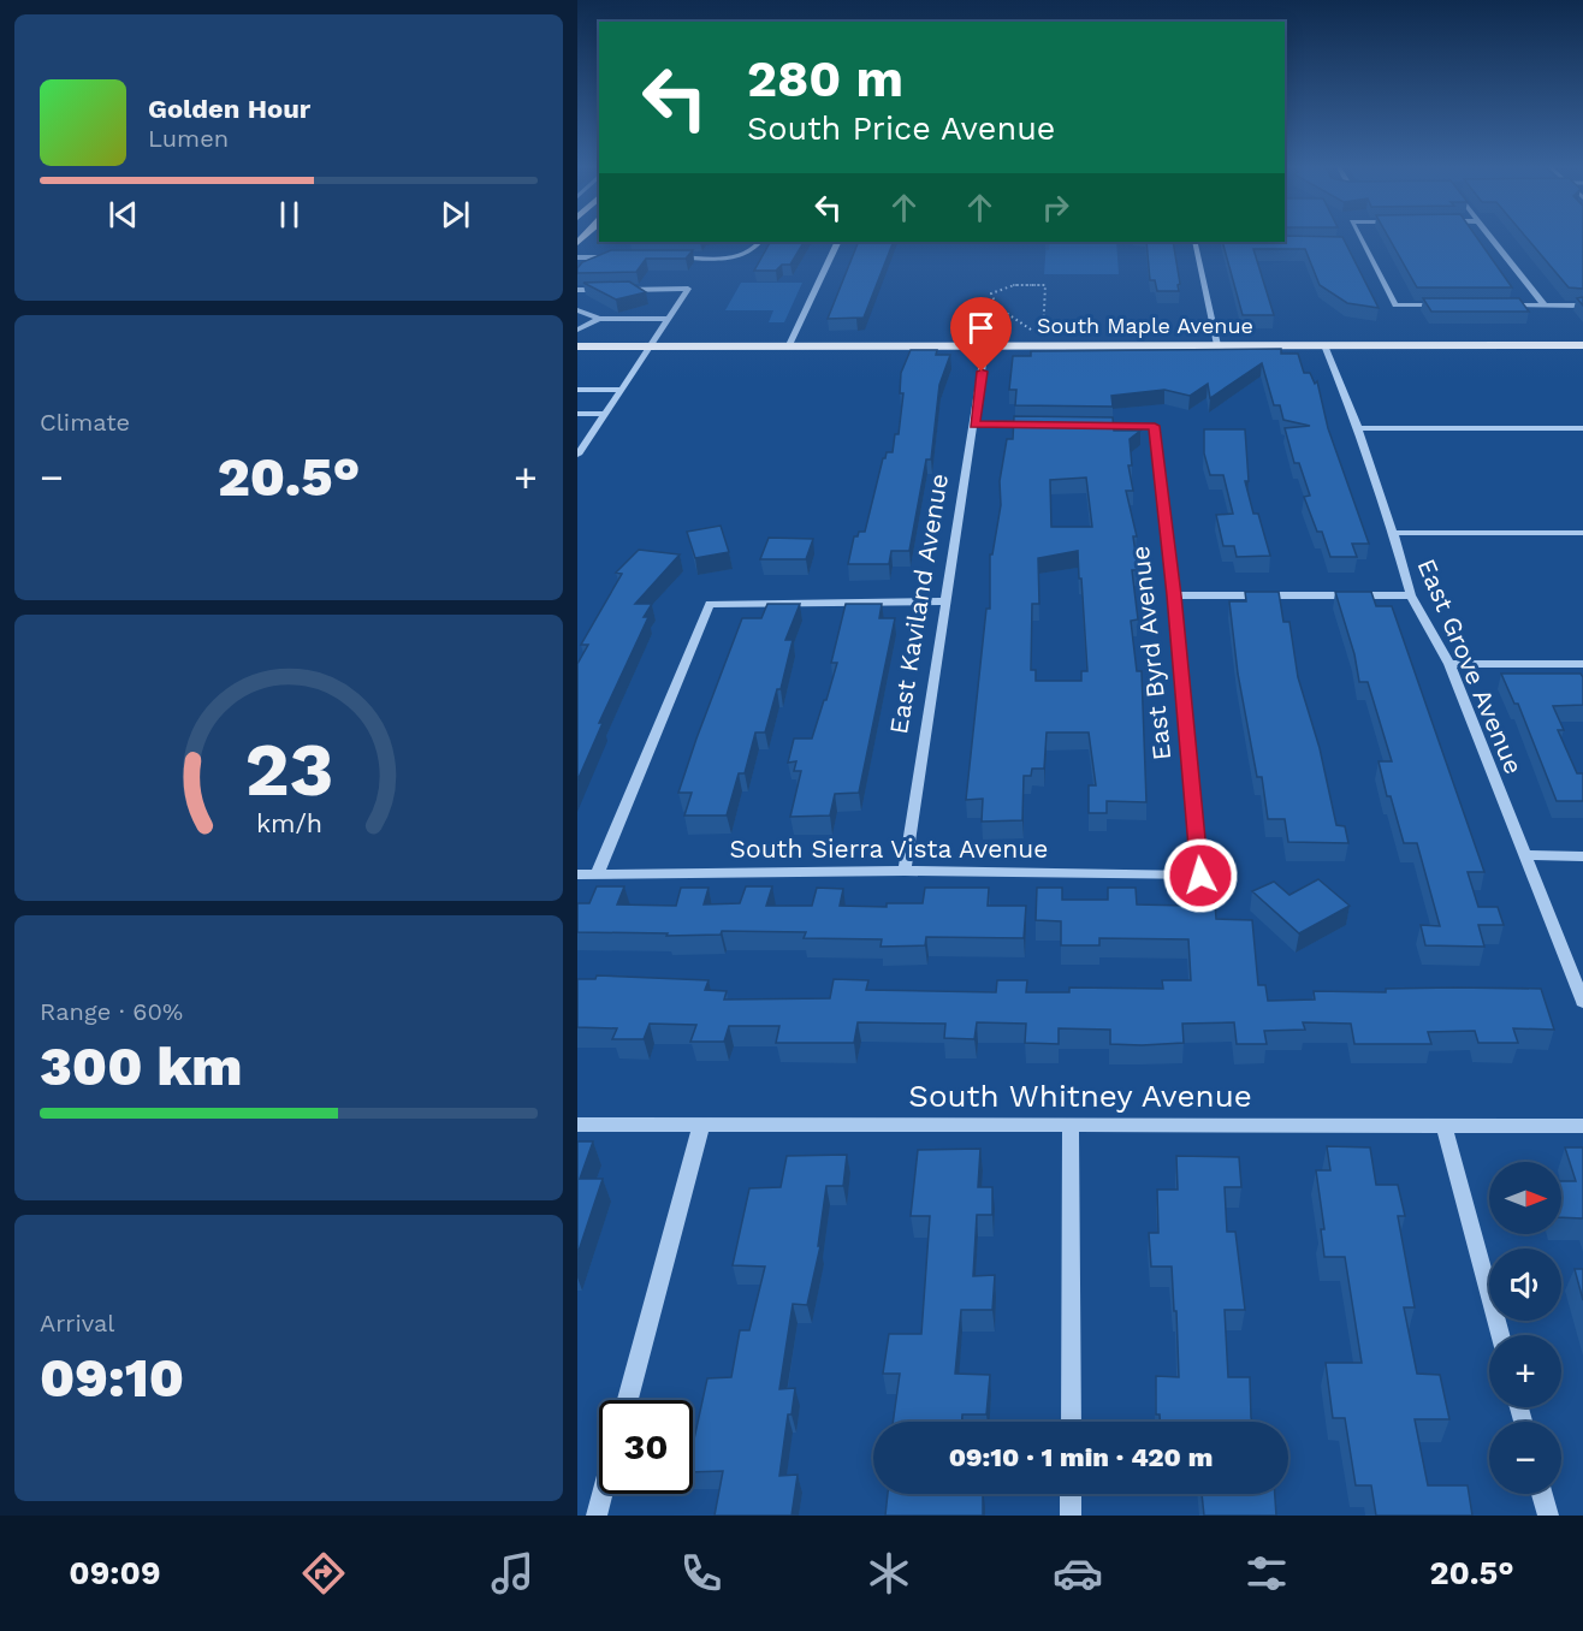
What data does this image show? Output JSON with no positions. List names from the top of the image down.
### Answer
{
  "streets": {
    "main road": ["South Maple Avenue"],
    "street": [
      "East Kaviland Avenue",
      "East Byrd Avenue",
      "East Grove Avenue",
      "South Sierra Vista Avenue",
      "South Whitney Avenue"
    ]
  },
  "crossings": [
    ["South Maple Avenue", "East Kaviland Avenue"],
    ["South Maple Avenue", "East Grove Avenue"],
    ["East Kaviland Avenue", "South Sierra Vista Avenue"],
    ["East Byrd Avenue", "South Sierra Vista Avenue"]
  ],
  "north": "right",
  "page": {
    "turn": ["280 m", "South Price Avenue"],
    "song": ["Golden Hour", "Lumen"],
    "tile": [
      "Climate",
      ["Range · 60%", "300 km"],
      ["Arrival", "09:10"]
    ],
    "heat": ["−", "20.5°", "+"],
    "map_buttons": ["+", "−"],
    "limit": "30",
    "trip": "09:10 · 1 min · 420 m",
    "tabs": ["09:09", "20.5°"],
    "gauge": ["23", "km/h"]
  }
}
